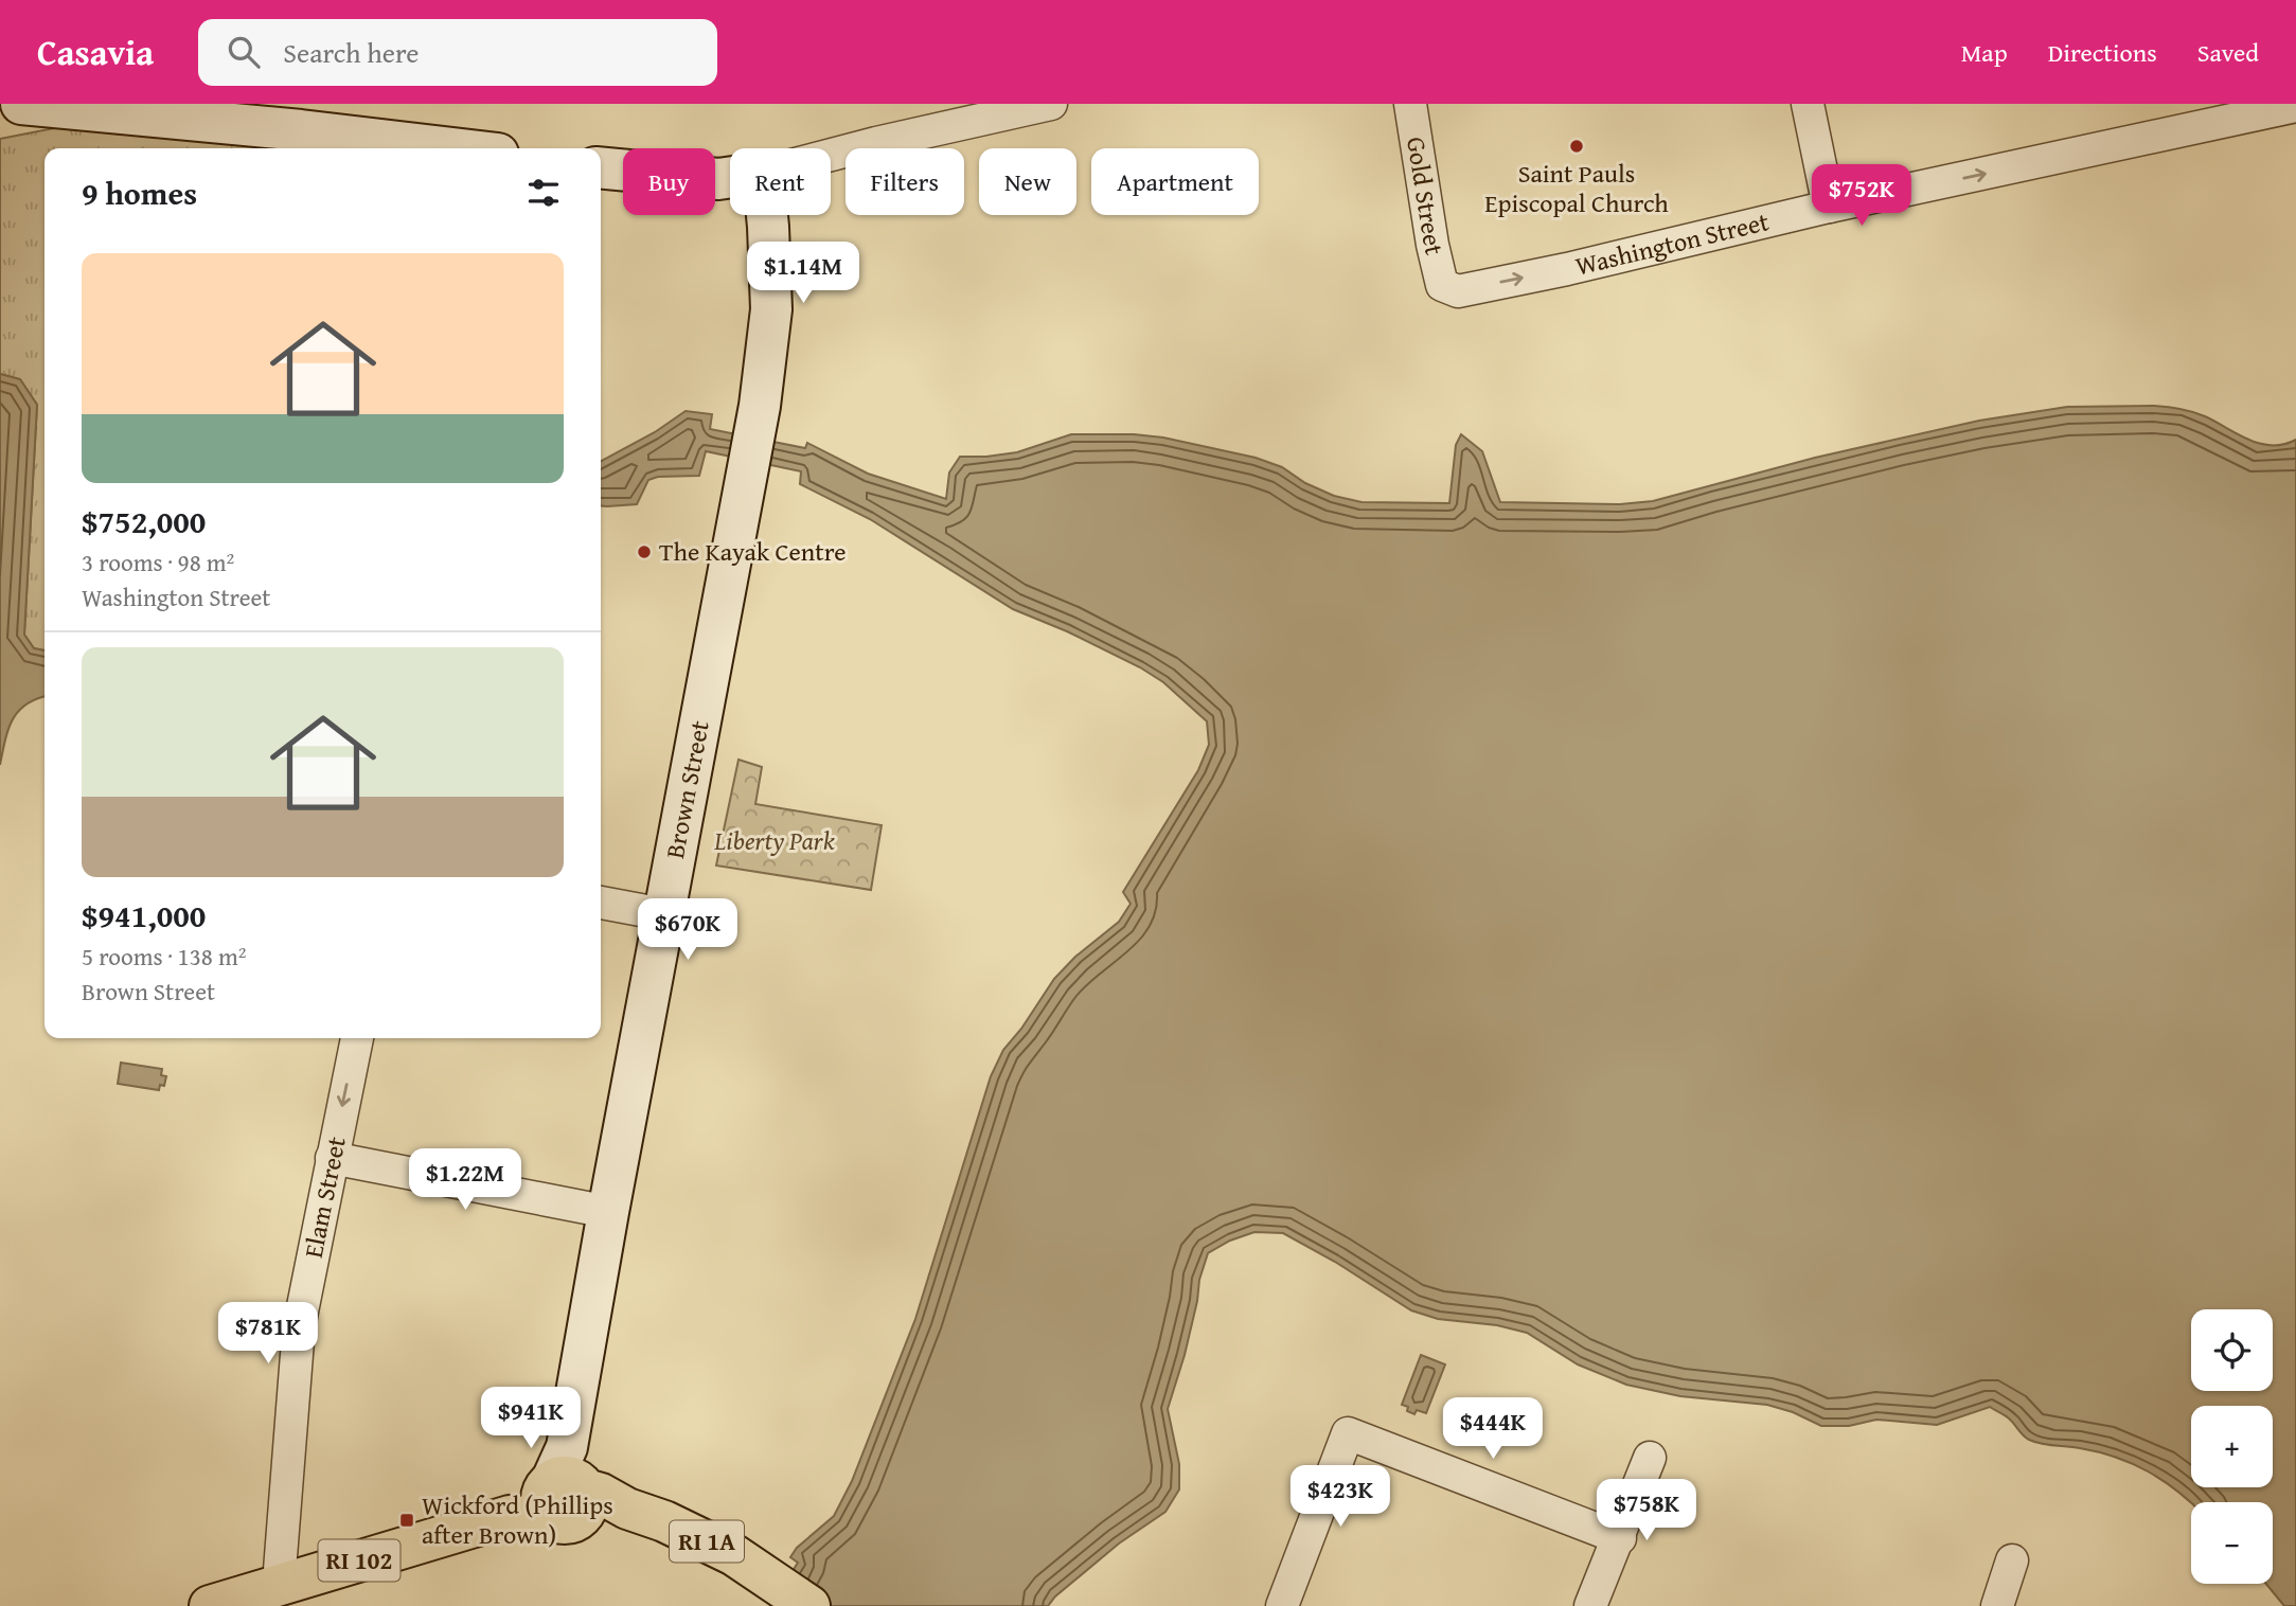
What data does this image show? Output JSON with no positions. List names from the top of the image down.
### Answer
{
  "streets": {
    "main road": ["Brown Street", "RI 1A", "RI 102"],
    "street": ["Gold Street", "Washington Street", "Elam Street"]
  },
  "crossings": [
    ["Gold Street", "Washington Street"],
    ["Brown Street", "RI 1A"],
    ["Brown Street", "RI 102"],
    ["Elam Street", "RI 102"],
    ["RI 1A", "RI 102"]
  ],
  "one_way": ["Washington Street"],
  "parks": ["Liberty Park"],
  "places": {
    "other": ["Saint Pauls Episcopal Church", "The Kayak Centre"],
    "transit": ["Wickford (Phillips after Brown)"]
  },
  "page": {
    "header": "Casavia",
    "search": "Search here",
    "nav": ["Map", "Directions", "Saved"],
    "chip": [
      "Buy",
      "Rent",
      "Filters",
      "New",
      "Apartment"
    ],
    "heading": "9 homes",
    "price": [
      "$752K",
      "$1.14M",
      "$670K",
      "$1.22M",
      "$781K",
      "$941K",
      "$444K",
      "$423K",
      "$758K"
    ],
    "list": [
      {
        "name": "$752,000",
        "note": "3 rooms · 98 m² · Washington Street"
      },
      {
        "name": "$941,000",
        "note": "5 rooms · 138 m² · Brown Street"
      }
    ],
    "map_buttons": ["+", "−"]
  }
}
